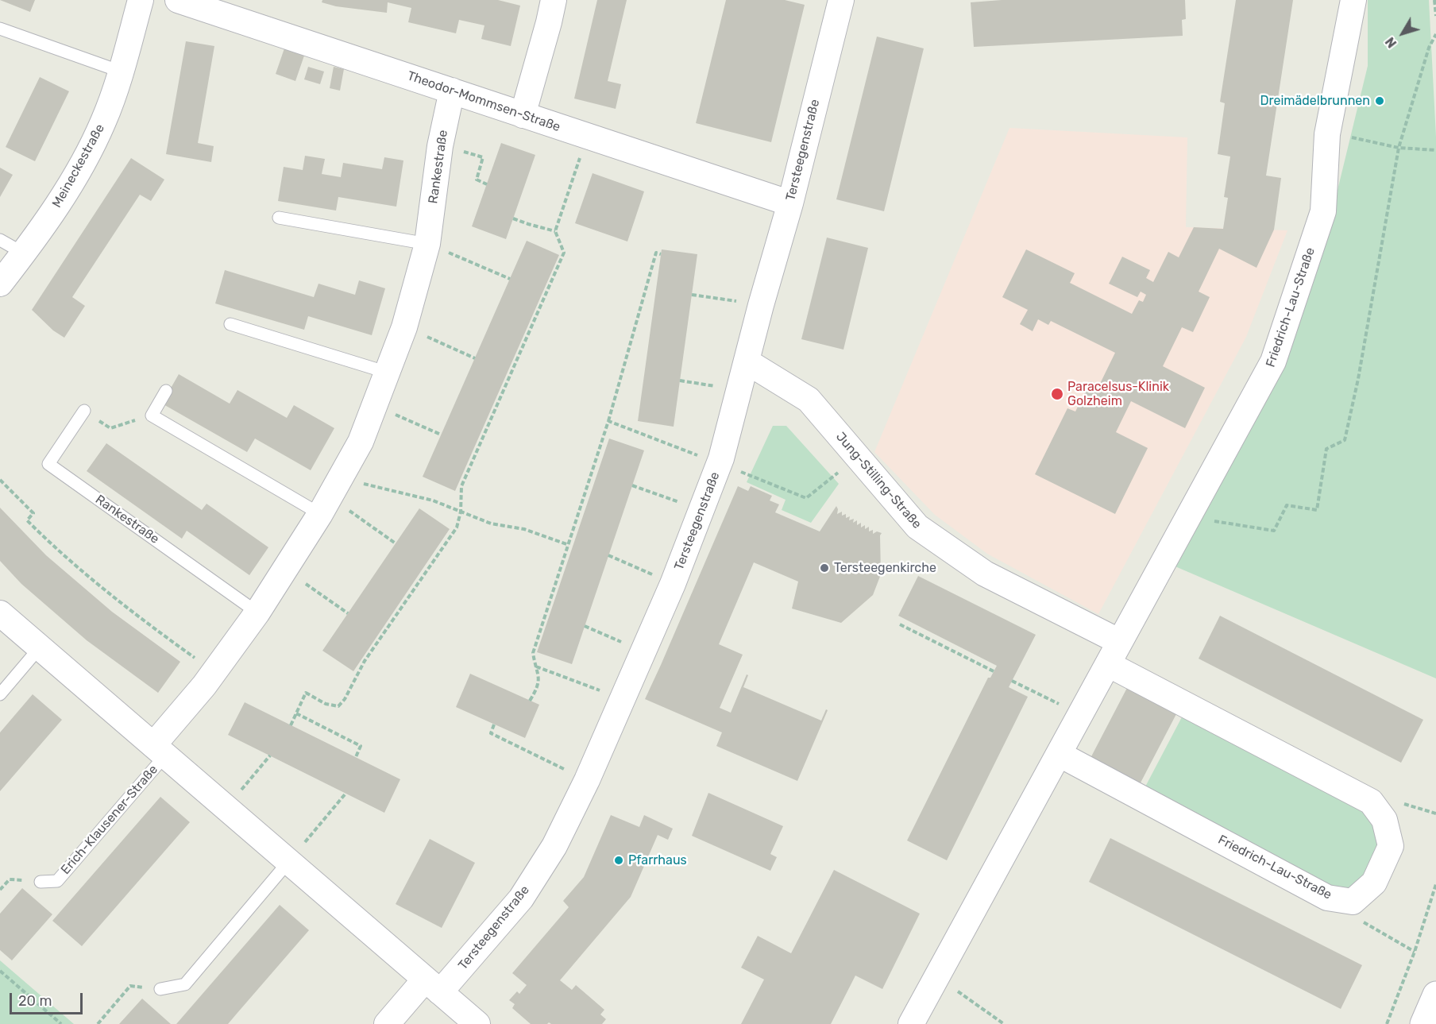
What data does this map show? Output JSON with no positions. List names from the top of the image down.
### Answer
{
  "streets": {
    "street": [
      "Theodor-Mommsen-Straße",
      "Tersteegenstraße",
      "Meineckestraße",
      "Rankestraße",
      "Friedrich-Lau-Straße",
      "Jung-Stilling-Straße",
      "Erich-Klausener-Straße"
    ]
  },
  "crossings": [
    ["Theodor-Mommsen-Straße", "Tersteegenstraße"],
    ["Theodor-Mommsen-Straße", "Rankestraße"],
    ["Tersteegenstraße", "Jung-Stilling-Straße"],
    ["Tersteegenstraße", "Erich-Klausener-Straße"],
    ["Rankestraße", "Erich-Klausener-Straße"],
    ["Friedrich-Lau-Straße", "Jung-Stilling-Straße"]
  ],
  "places": [
    "Dreimädelbrunnen",
    "Paracelsus-Klinik Golzheim",
    "Tersteegenkirche",
    "Pfarrhaus"
  ],
  "scale_bar": "20 m",
  "north": "bottom left"
}
